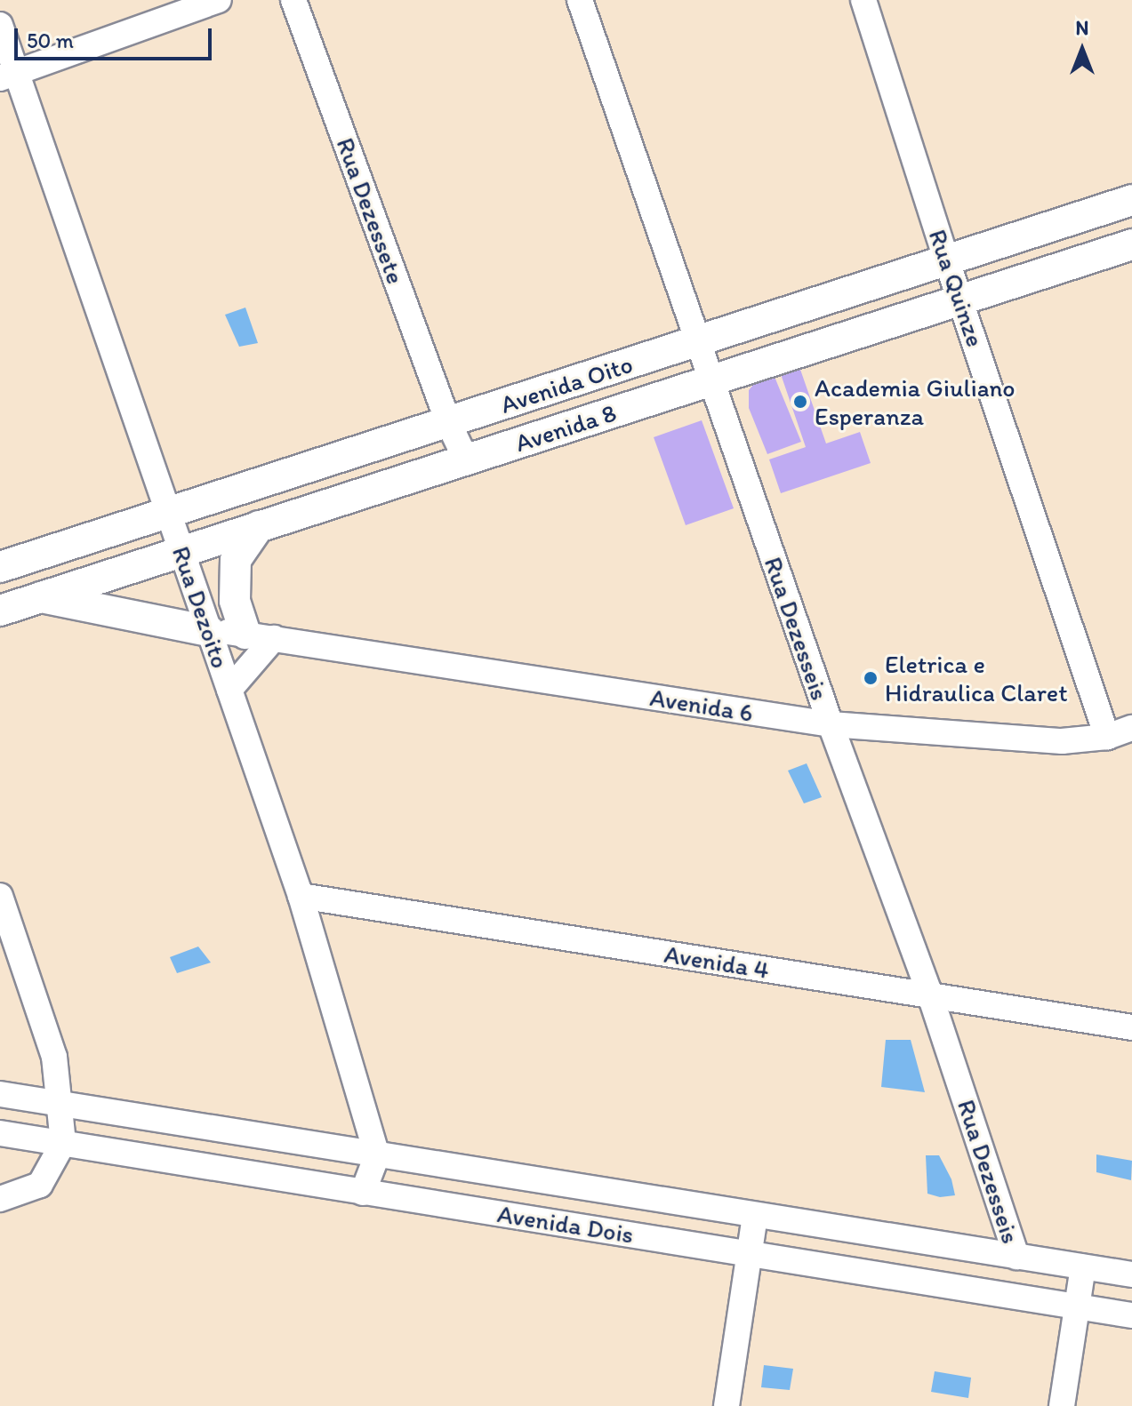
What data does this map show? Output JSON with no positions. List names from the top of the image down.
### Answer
{
  "streets": {
    "street": [
      "Rua Dezessete",
      "Rua Quinze",
      "Avenida Oito",
      "Avenida 8",
      "Rua Dezoito",
      "Rua Dezesseis",
      "Avenida 6",
      "Avenida 4",
      "Avenida Dois"
    ]
  },
  "crossings": [
    ["Rua Dezessete", "Avenida Oito"],
    ["Rua Dezessete", "Avenida 8"],
    ["Rua Quinze", "Avenida Oito"],
    ["Rua Quinze", "Avenida 8"],
    ["Rua Quinze", "Avenida 6"],
    ["Avenida Oito", "Rua Dezoito"],
    ["Avenida Oito", "Rua Dezesseis"],
    ["Avenida 8", "Rua Dezoito"],
    ["Avenida 8", "Rua Dezesseis"],
    ["Rua Dezoito", "Avenida 6"],
    ["Rua Dezoito", "Avenida 4"],
    ["Rua Dezoito", "Avenida Dois"],
    ["Rua Dezesseis", "Avenida 6"],
    ["Rua Dezesseis", "Avenida 4"],
    ["Rua Dezesseis", "Avenida Dois"]
  ],
  "places": ["Academia Giuliano Esperanza", "Eletrica e Hidraulica Claret"],
  "scale_bar": "50 m",
  "north": "top"
}
